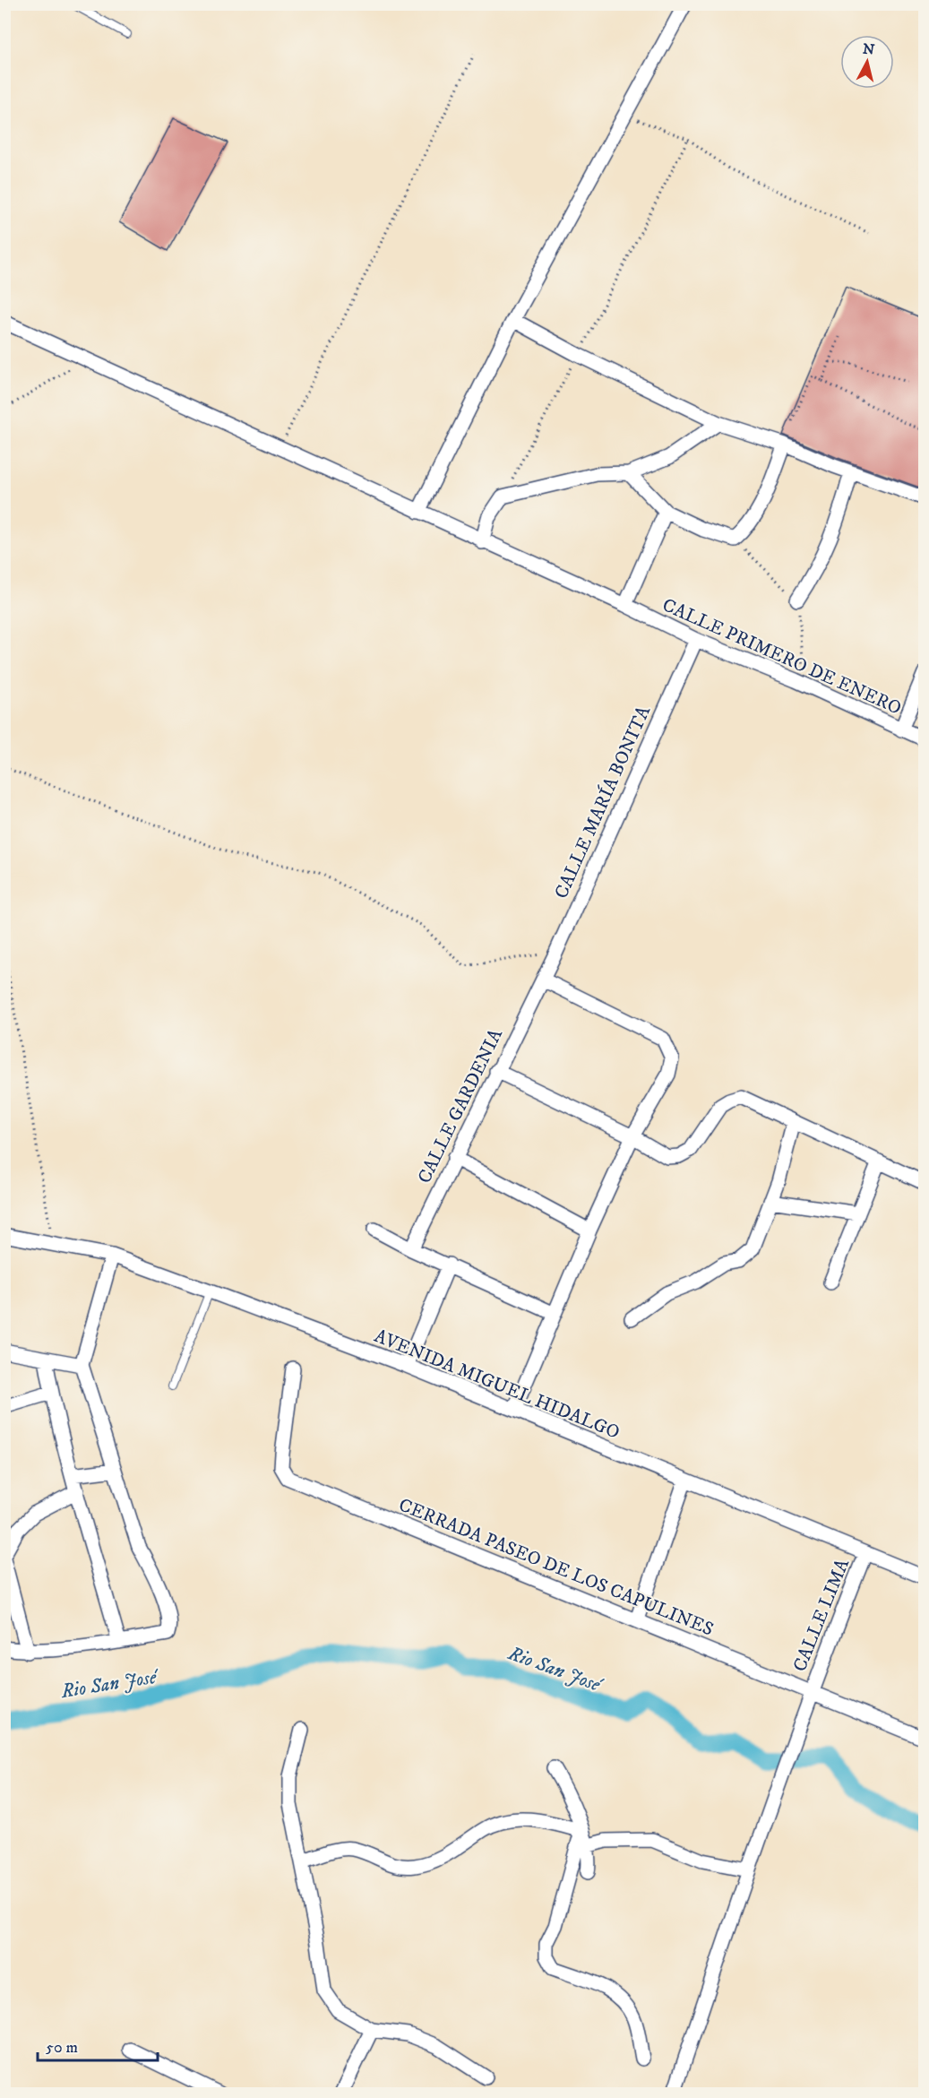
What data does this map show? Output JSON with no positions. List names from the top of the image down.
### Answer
{
  "streets": {
    "street": [
      "CALLE PRIMERO DE ENERO",
      "CALLE MARÍA BONITA",
      "CALLE GARDENIA",
      "AVENIDA MIGUEL HIDALGO",
      "CERRADA PASEO DE LOS CAPULINES",
      "CALLE LIMA"
    ]
  },
  "crossings": [
    ["CALLE PRIMERO DE ENERO", "CALLE MARÍA BONITA"],
    ["CALLE MARÍA BONITA", "CALLE GARDENIA"],
    ["AVENIDA MIGUEL HIDALGO", "CALLE LIMA"],
    ["CERRADA PASEO DE LOS CAPULINES", "CALLE LIMA"]
  ],
  "water": ["Rio San José"],
  "scale_bar": "50 m",
  "north": "top"
}
